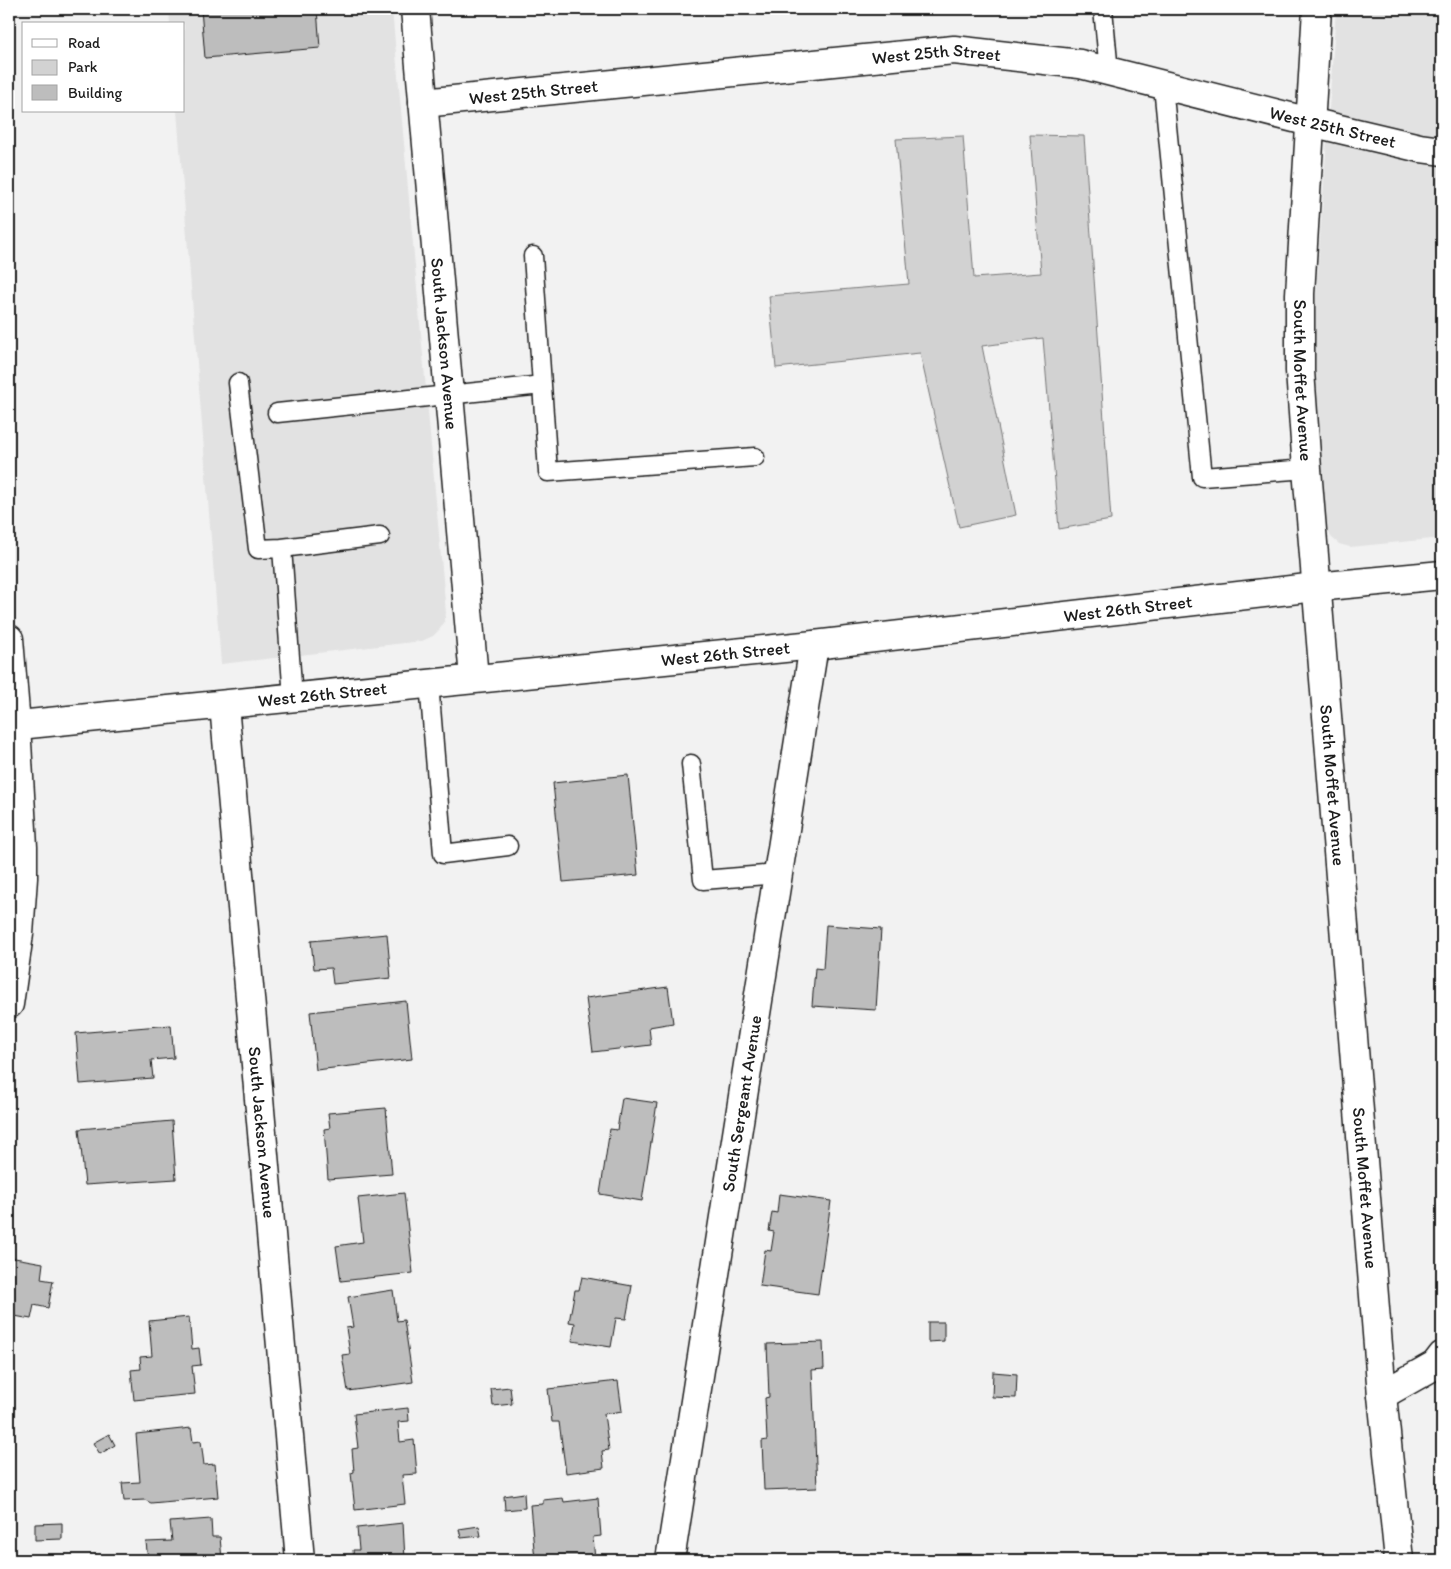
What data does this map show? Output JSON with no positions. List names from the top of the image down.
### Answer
{
  "streets": {
    "street": [
      "West 25th Street",
      "South Jackson Avenue",
      "South Moffet Avenue",
      "West 26th Street",
      "South Sergeant Avenue"
    ]
  },
  "crossings": [
    ["West 25th Street", "South Jackson Avenue"],
    ["West 25th Street", "South Moffet Avenue"],
    ["South Jackson Avenue", "West 26th Street"],
    ["South Moffet Avenue", "West 26th Street"],
    ["West 26th Street", "South Sergeant Avenue"]
  ],
  "legend": ["Road", "Park", "Building"]
}
